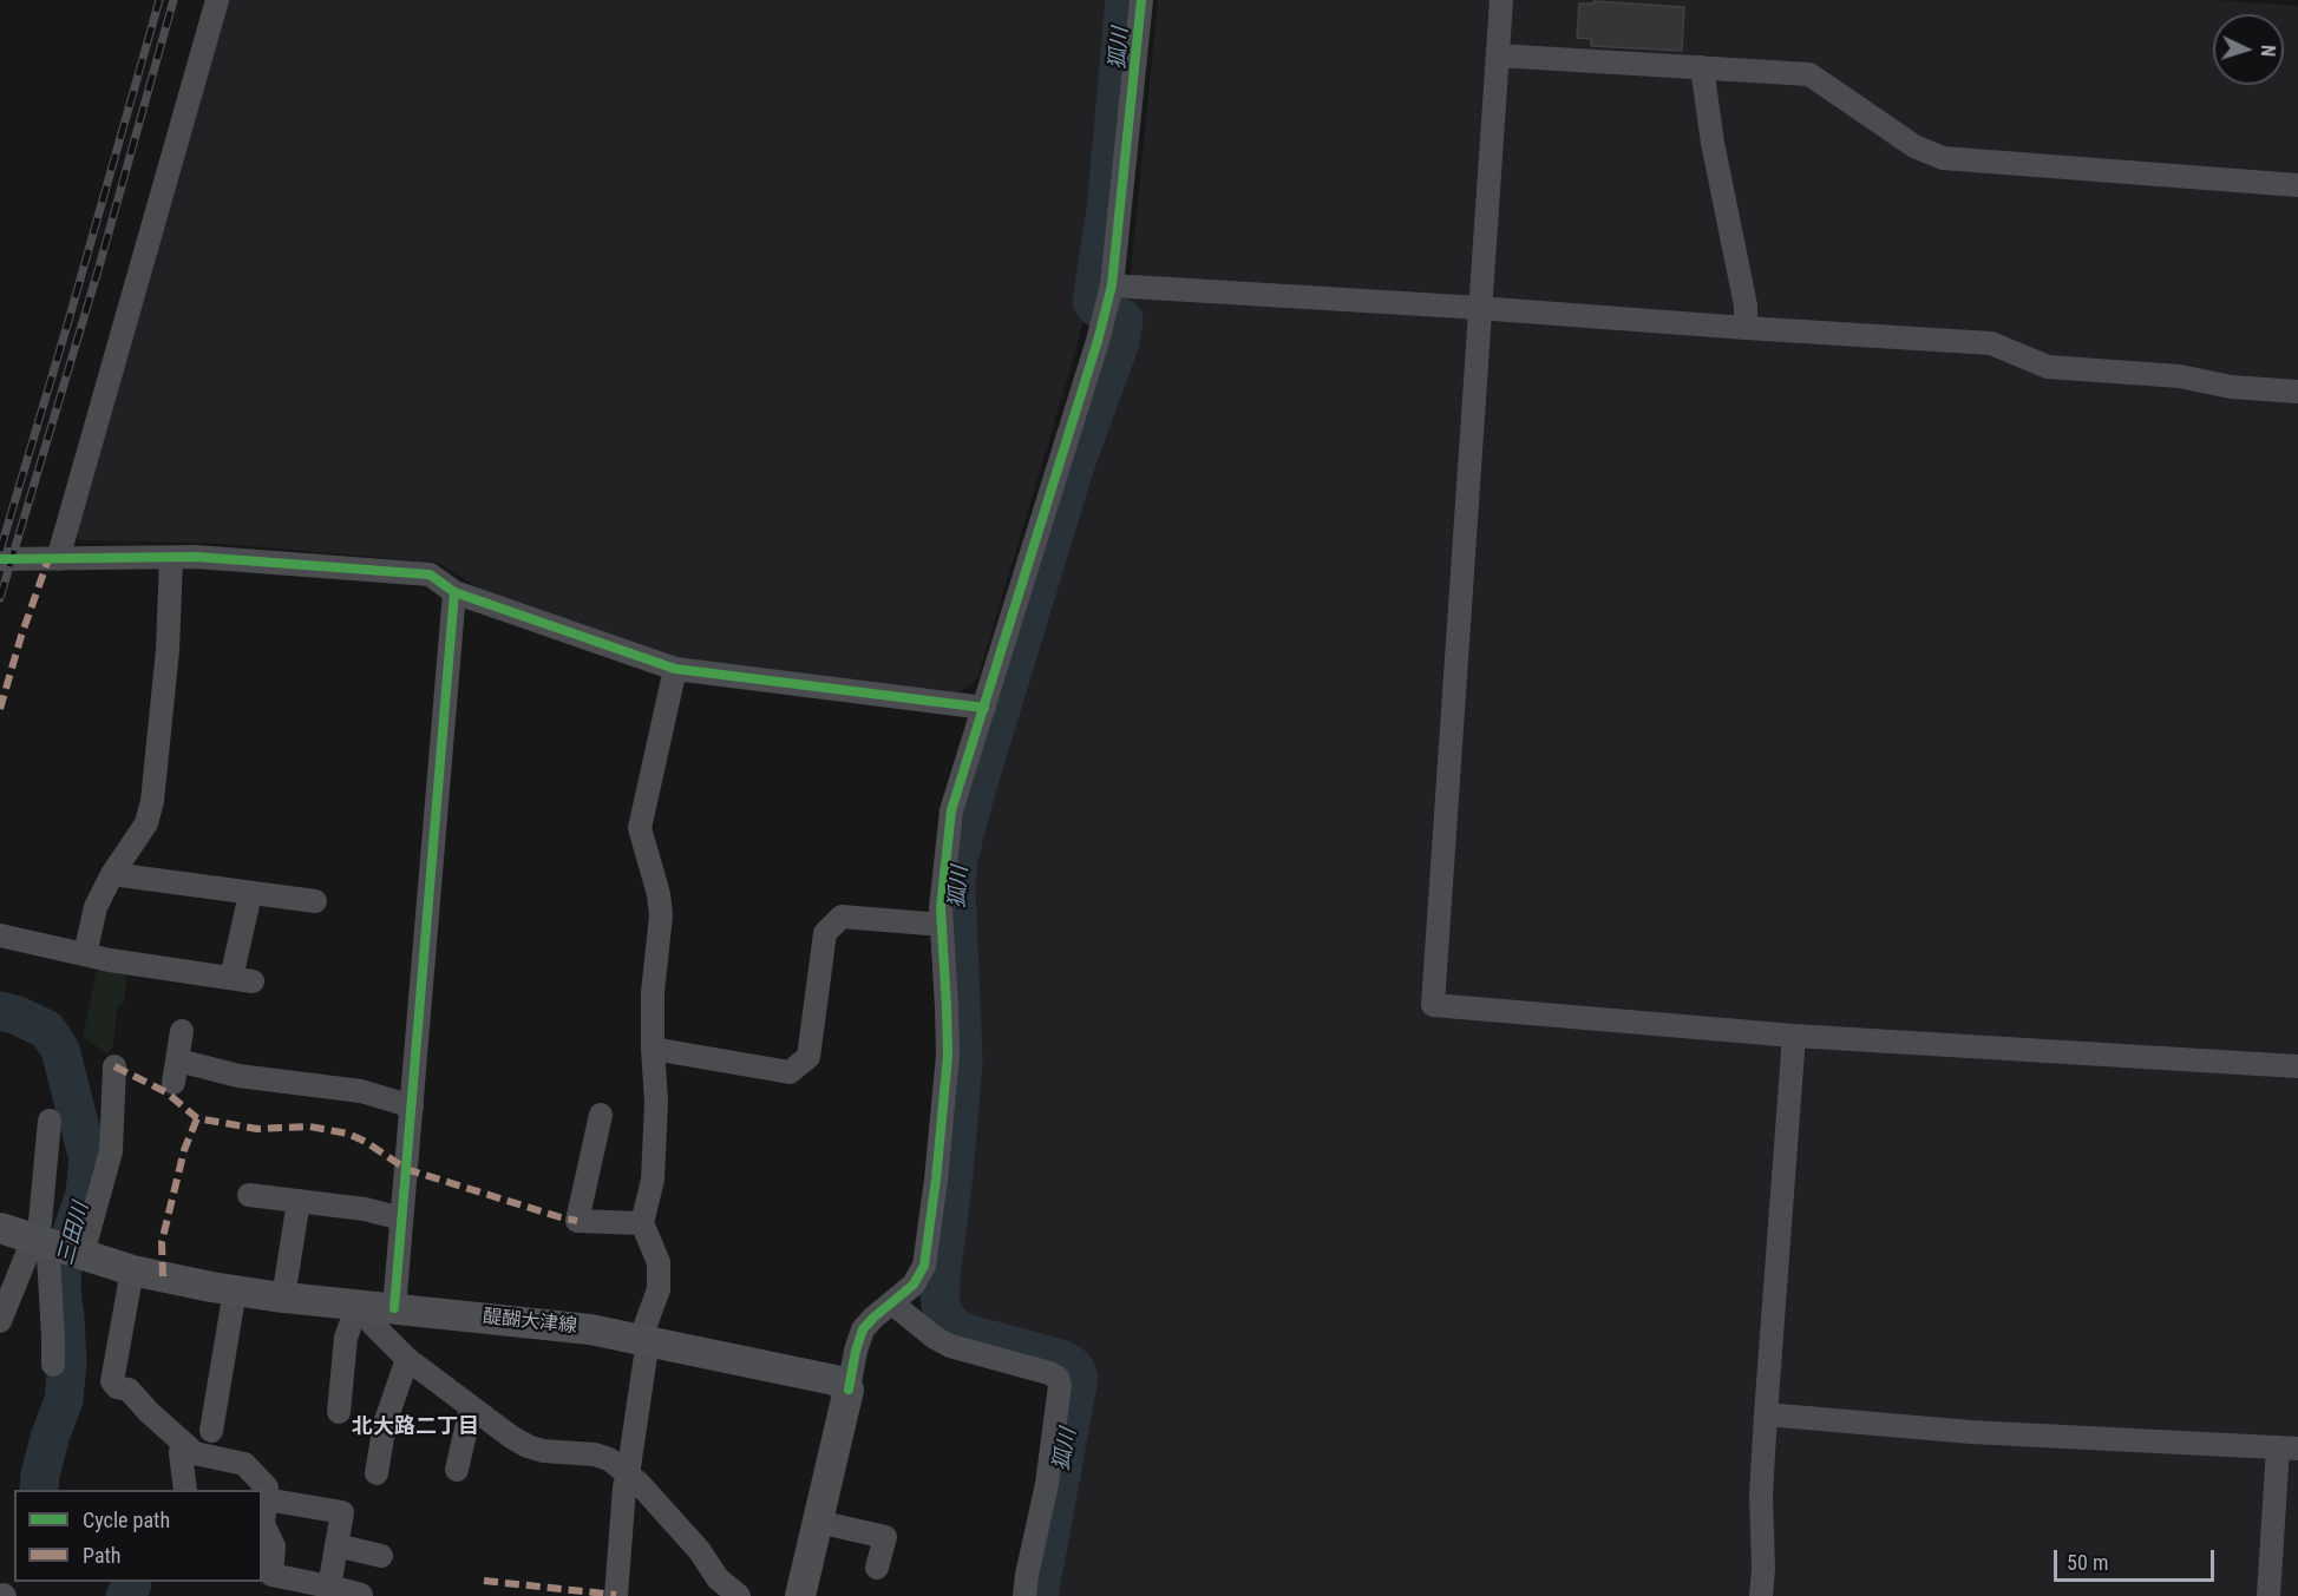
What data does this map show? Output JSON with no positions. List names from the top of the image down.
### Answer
{
  "streets": {
    "main road": ["醍醐大津線"]
  },
  "districts": ["北大路二丁目"],
  "water": ["狐川", "三田川"],
  "legend": ["Cycle path", "Path"],
  "scale_bar": "50 m",
  "north": "right"
}
